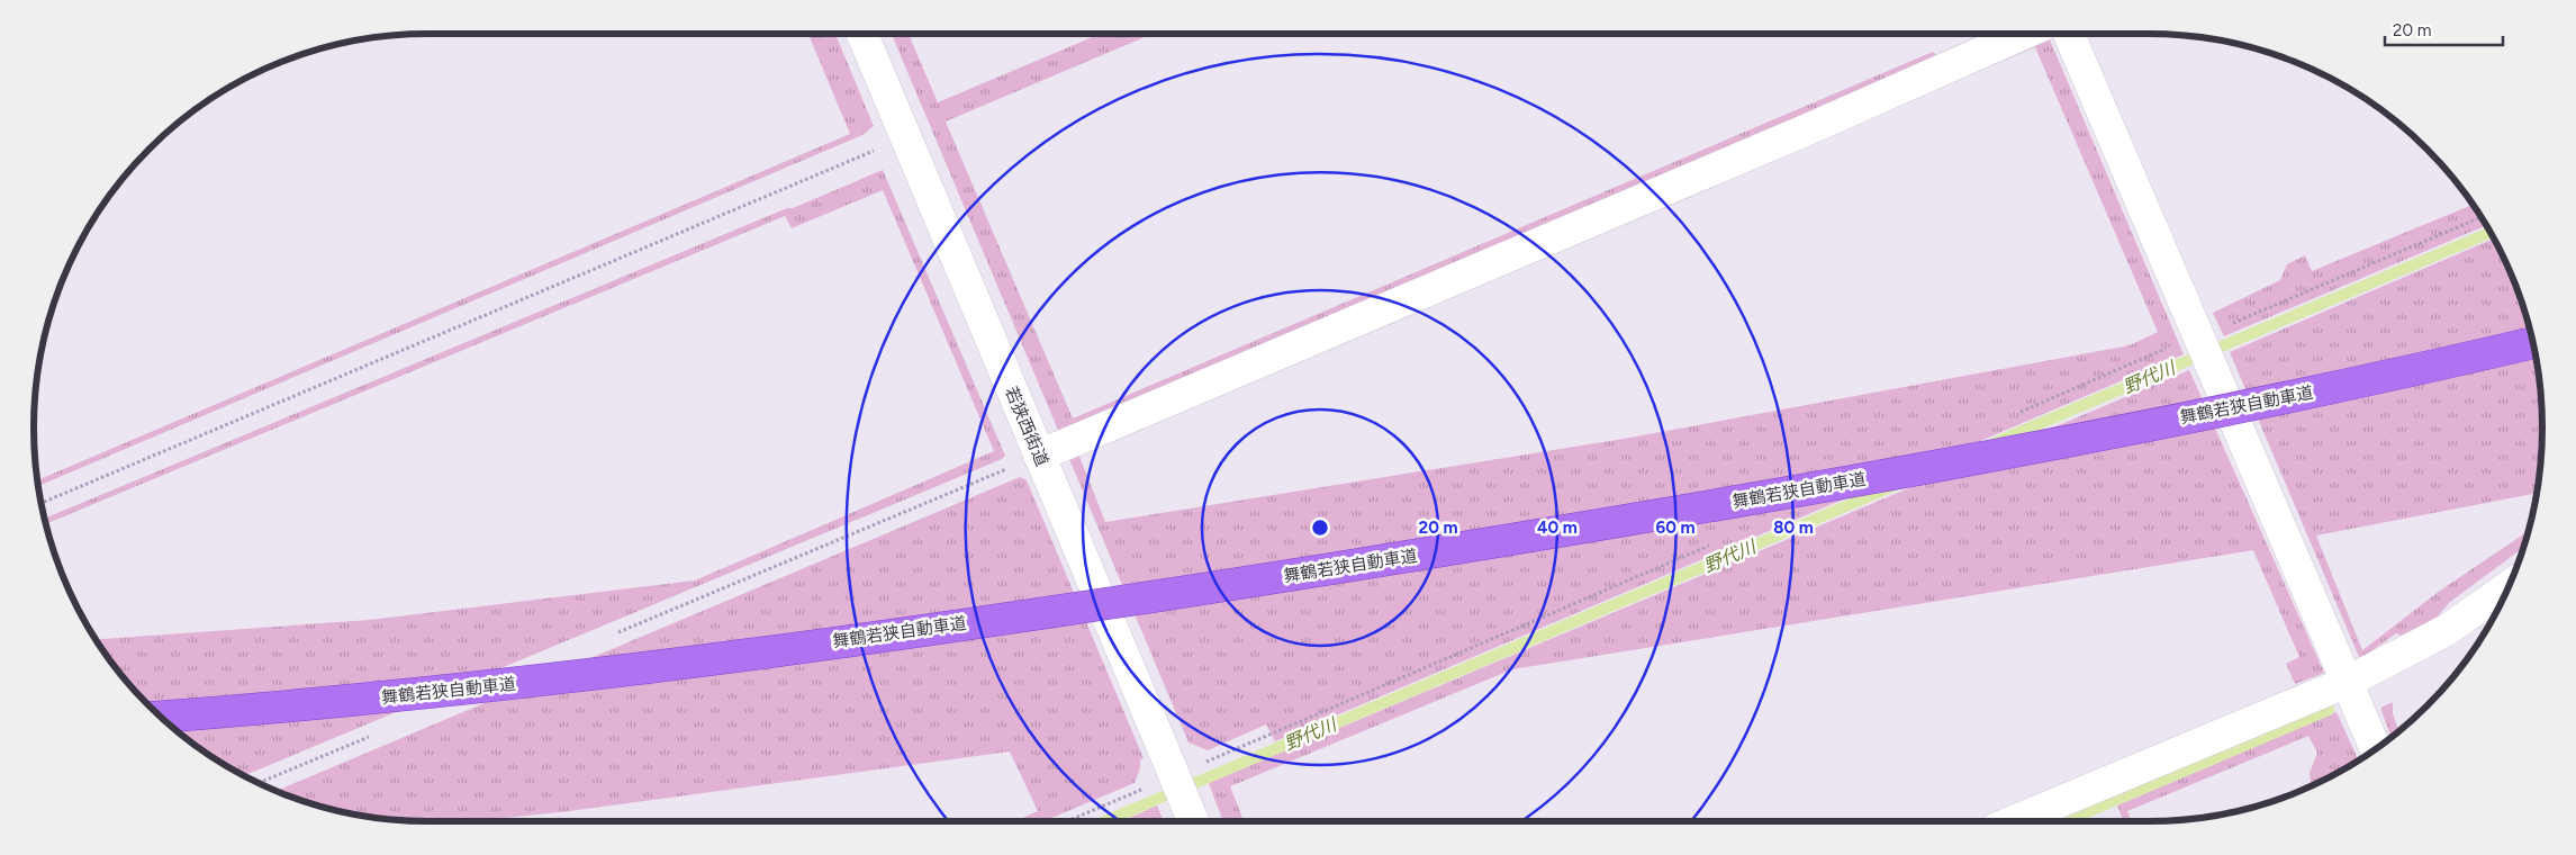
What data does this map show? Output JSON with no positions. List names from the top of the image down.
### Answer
{
  "streets": {
    "highway": ["舞鶴若狭自動車道"],
    "street": ["若狭西街道"]
  },
  "water": ["野代川"],
  "scale_bar": "20 m",
  "rings": [
    "20 m",
    "40 m",
    "60 m",
    "80 m"
  ]
}
